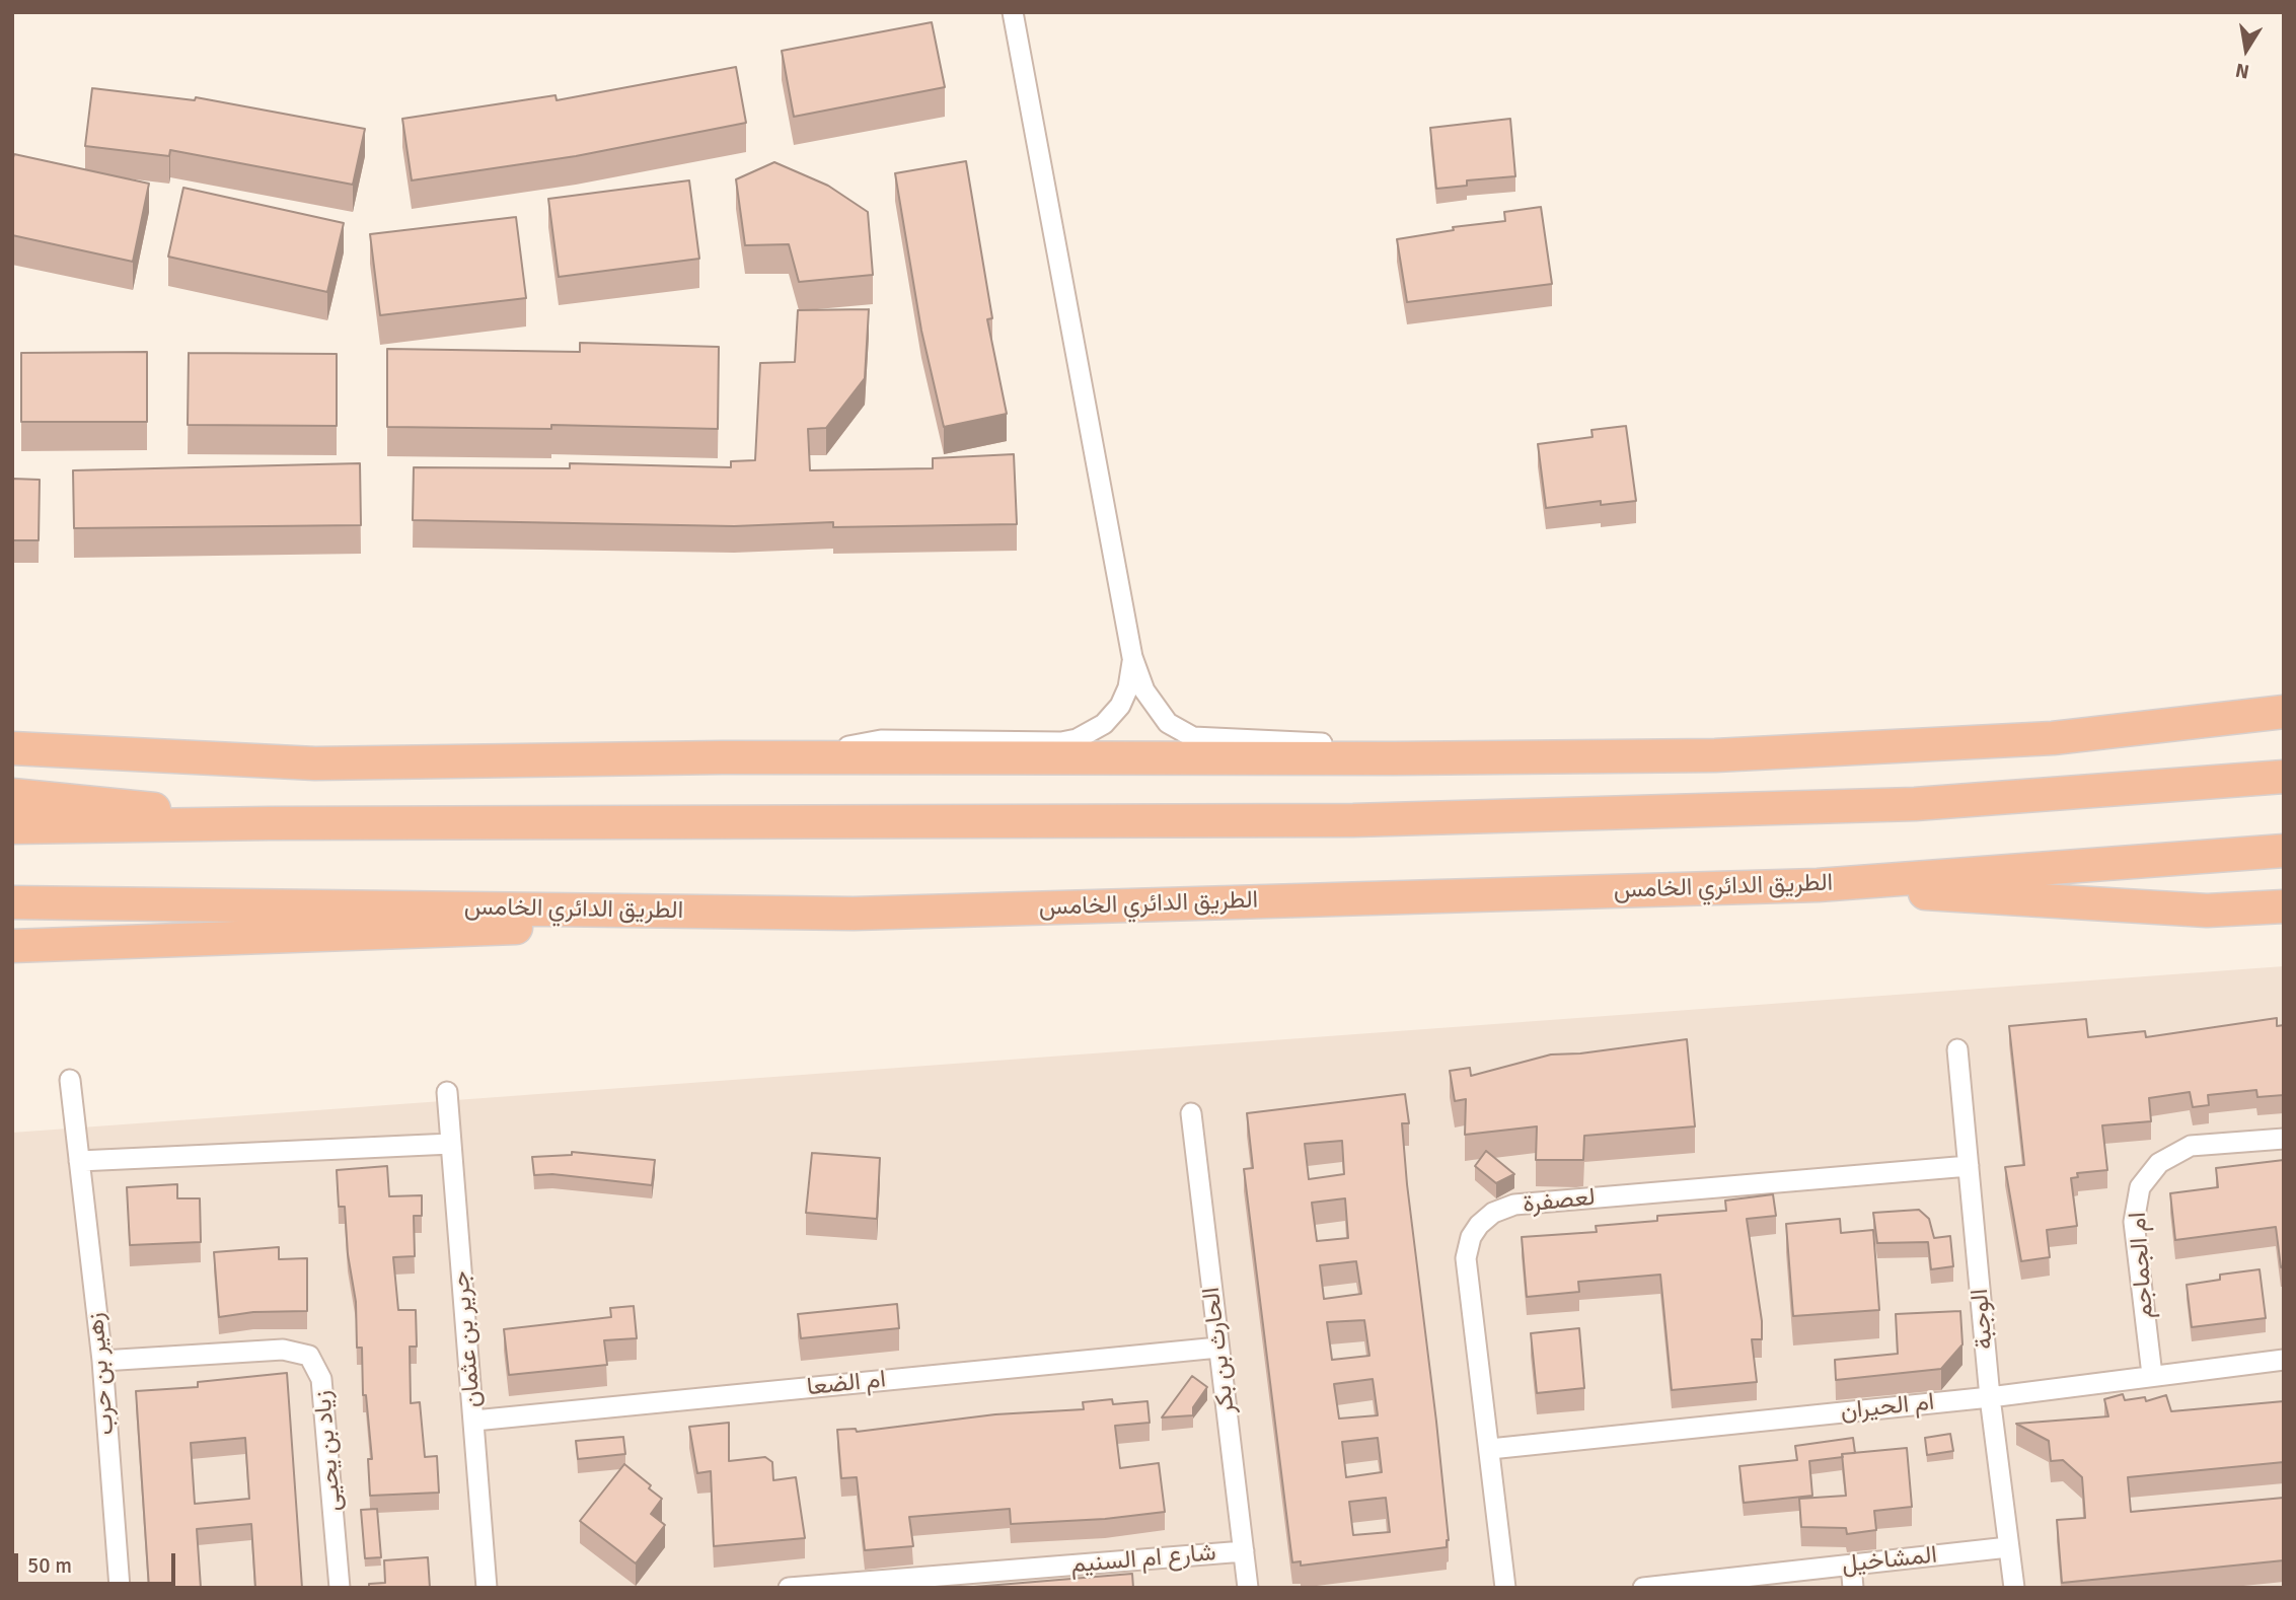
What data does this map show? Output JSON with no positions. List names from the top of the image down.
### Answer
{
  "streets": {
    "highway": ["الطريق الدائري الخامس"],
    "street": [
      "لعصفرة",
      "ام الجماجم",
      "الوجبة",
      "جرير بن عثمان",
      "الحارث بن بكر",
      "زهير بن حرب",
      "ام الضعا",
      "ام الحيران",
      "زياد بن يحيى",
      "شارع ام السنيم",
      "المشاخيل"
    ]
  },
  "crossings": [
    ["لعصفرة", "الوجبة"],
    ["لعصفرة", "ام الحيران"],
    ["ام الجماجم", "ام الحيران"],
    ["الوجبة", "ام الحيران"],
    ["الوجبة", "المشاخيل"],
    ["جرير بن عثمان", "ام الضعا"],
    ["الحارث بن بكر", "ام الضعا"],
    ["الحارث بن بكر", "شارع ام السنيم"],
    ["زهير بن حرب", "زياد بن يحيى"]
  ],
  "scale_bar": "50 m",
  "north": "bottom"
}
